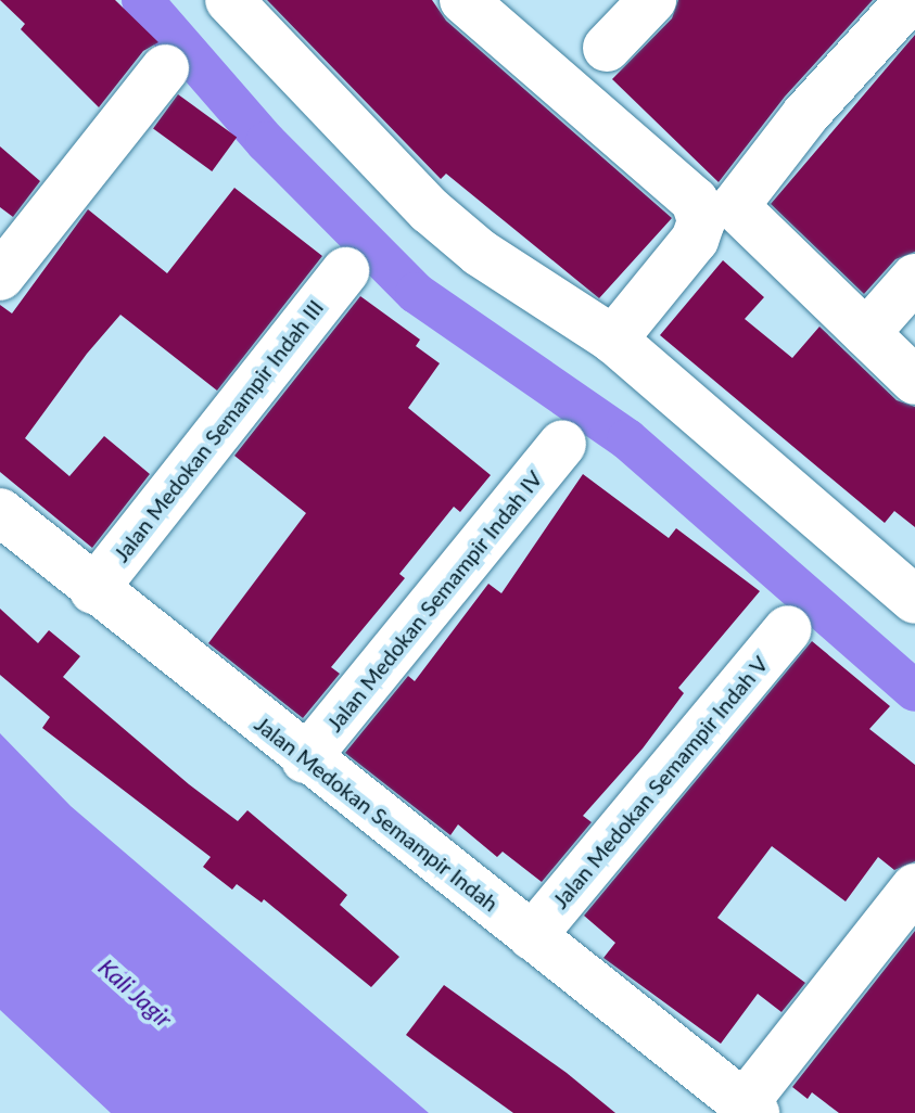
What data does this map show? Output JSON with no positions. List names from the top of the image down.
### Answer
{
  "streets": {
    "street": [
      "Jalan Medokan Semampir Indah III",
      "Jalan Medokan Semampir Indah IV",
      "Jalan Medokan Semampir Indah V",
      "Jalan Medokan Semampir Indah"
    ]
  },
  "crossings": [
    ["Jalan Medokan Semampir Indah III", "Jalan Medokan Semampir Indah"],
    ["Jalan Medokan Semampir Indah IV", "Jalan Medokan Semampir Indah"],
    ["Jalan Medokan Semampir Indah V", "Jalan Medokan Semampir Indah"]
  ],
  "water": ["Kali Jagir"]
}
